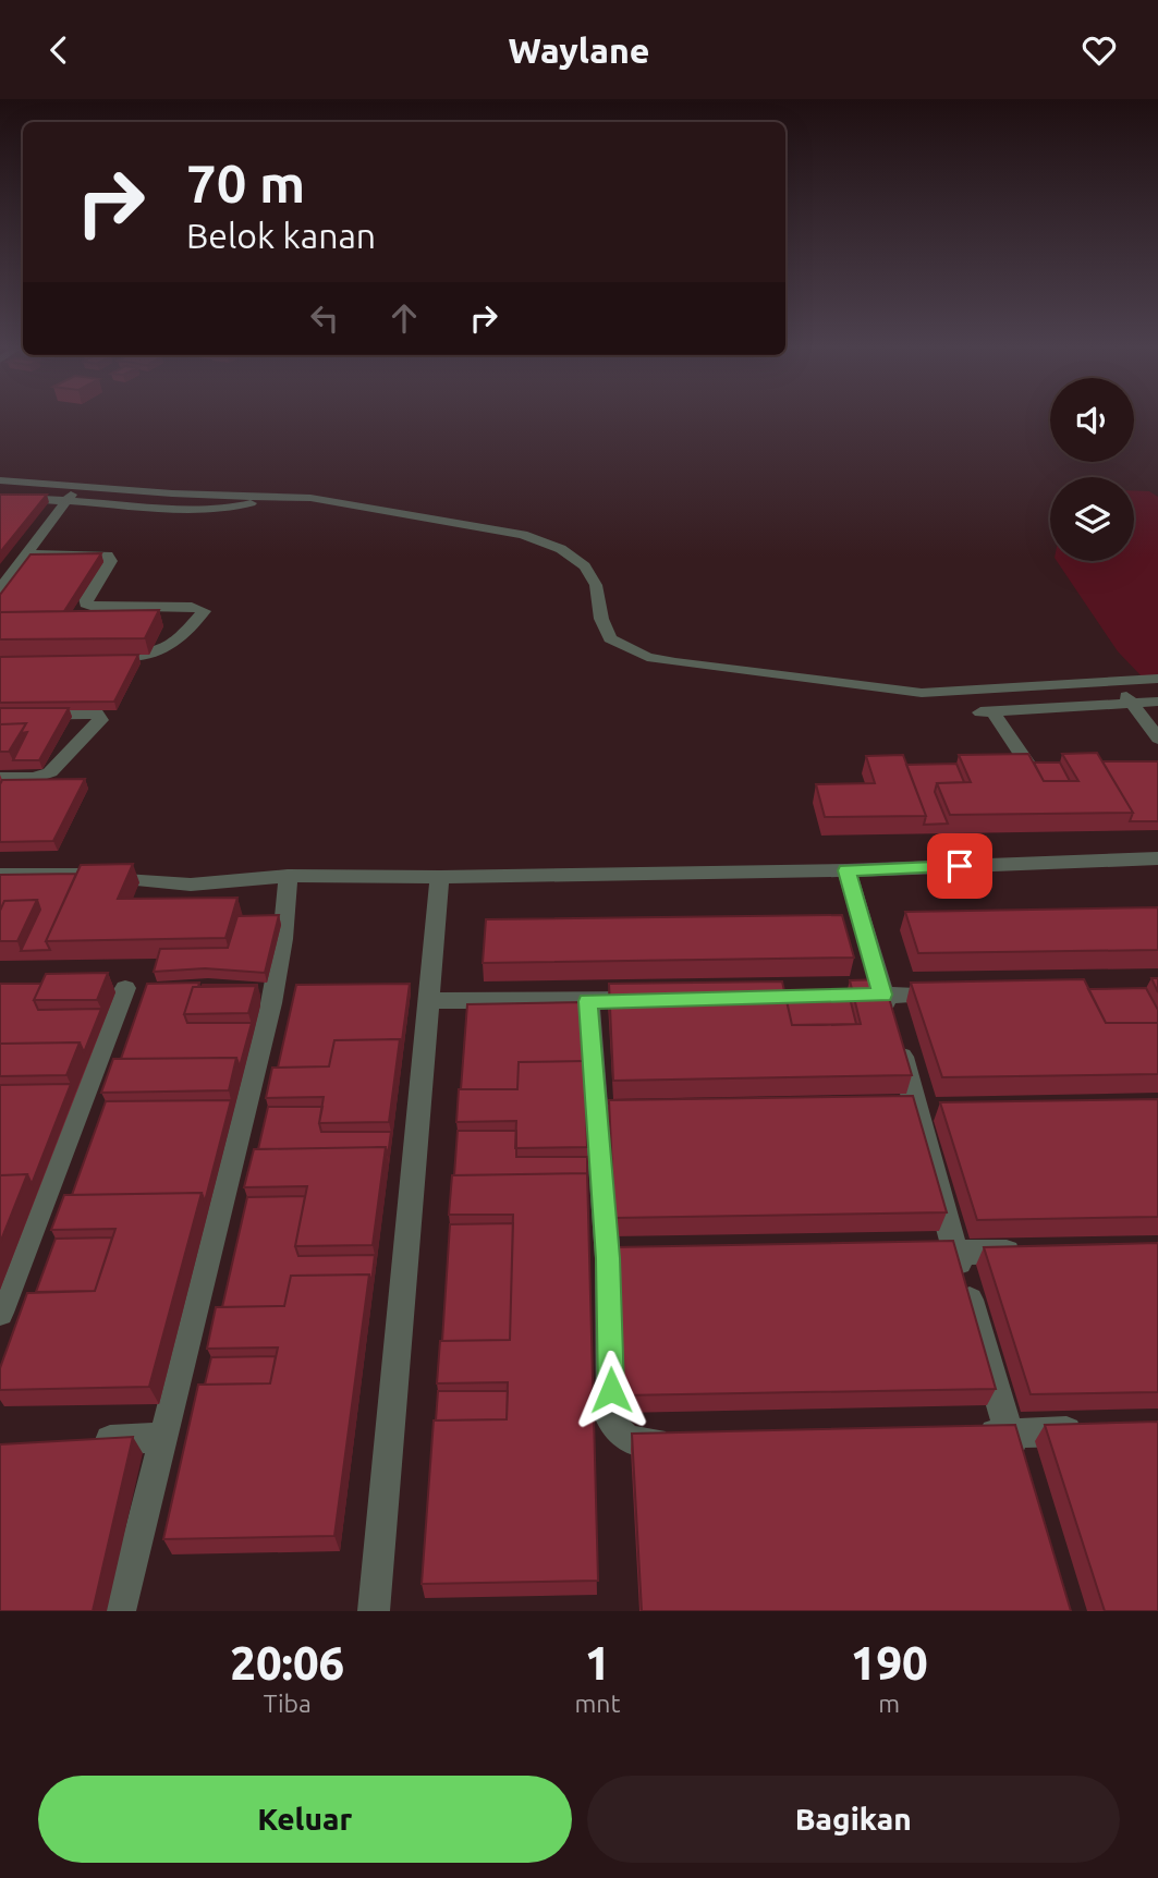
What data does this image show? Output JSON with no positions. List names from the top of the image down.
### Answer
{
  "page": {
    "header": "Waylane",
    "turn": ["70 m", "Belok kanan"],
    "eta": [
      "20:06",
      "Tiba",
      "1",
      "mnt",
      "190",
      "m"
    ],
    "buttons": ["Keluar", "Bagikan"]
  }
}
